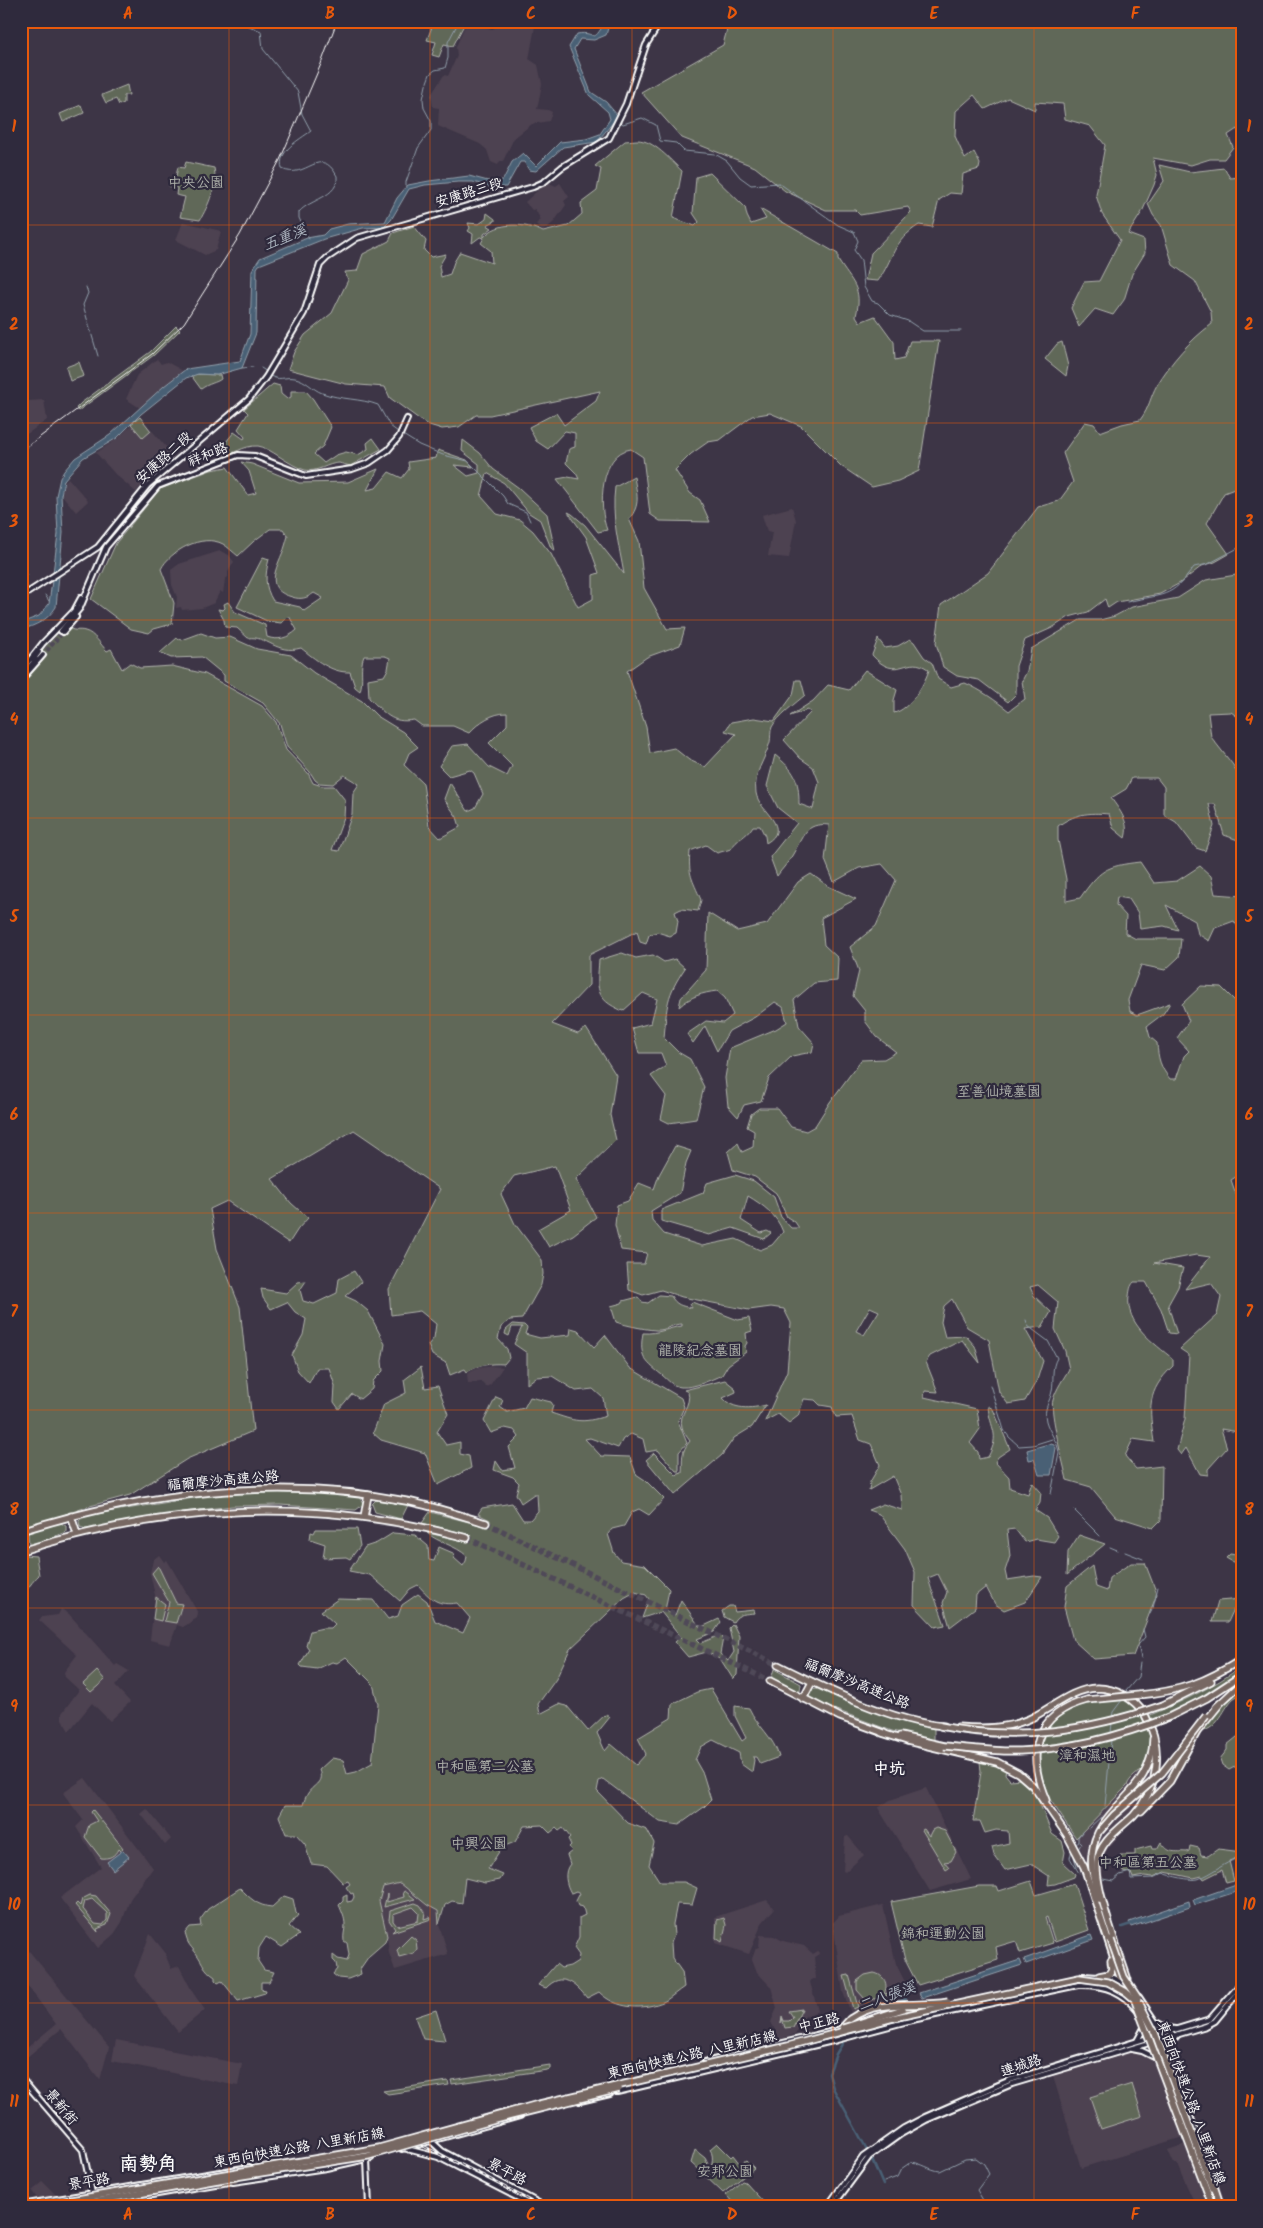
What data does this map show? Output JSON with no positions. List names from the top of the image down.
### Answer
{
  "streets": {
    "highway": ["福爾摩沙高速公路", "東西向快速公路 八里新店線"],
    "main road": [
      "安康路三段",
      "祥和路",
      "安康路二段",
      "中正路",
      "連城路",
      "景新街",
      "景平路"
    ]
  },
  "crossings": [
    ["安康路三段", "安康路二段"],
    ["中正路", "東西向快速公路 八里新店線"],
    ["中正路", "連城路"],
    ["中正路", "景平路"],
    ["東西向快速公路 八里新店線", "景平路"],
    ["景新街", "景平路"]
  ],
  "districts": ["中坑", "南勢角"],
  "water": ["五重溪", "二八張溪"],
  "parks": [
    "中央公園",
    "至善仙境墓園",
    "龍陵紀念墓園",
    "漳和濕地",
    "中和區第二公墓",
    "中興公園",
    "中和區第五公墓",
    "錦和運動公園",
    "安邦公園"
  ],
  "grid": {
    "columns": [
      "A",
      "B",
      "C",
      "D",
      "E",
      "F"
    ],
    "rows": [
      "1",
      "2",
      "3",
      "4",
      "5",
      "6",
      "7",
      "8",
      "9",
      "10",
      "11"
    ]
  }
}
